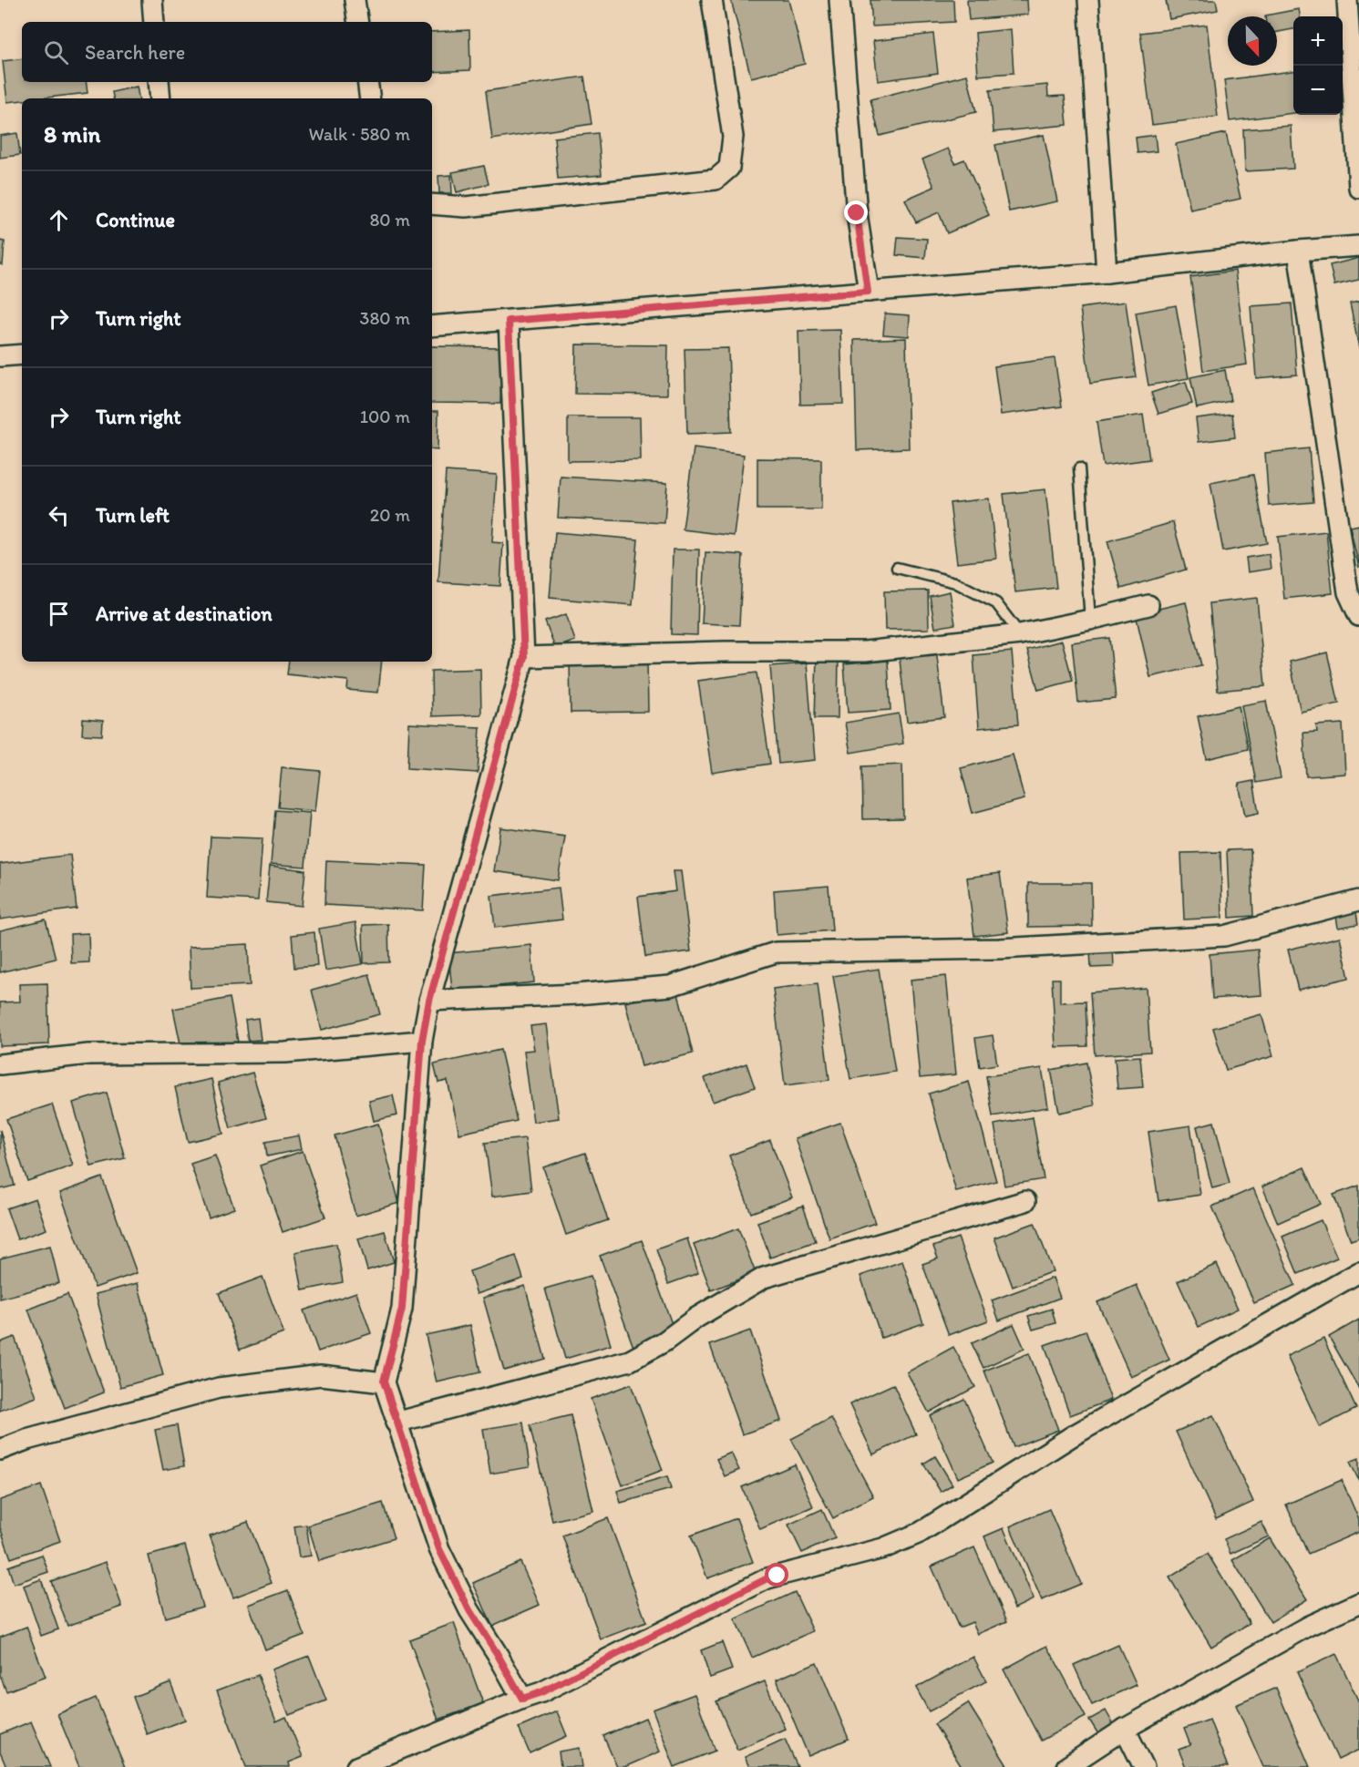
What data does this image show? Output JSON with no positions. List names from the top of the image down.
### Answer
{
  "north": "bottom",
  "page": {
    "map_buttons": ["+", "−"],
    "search": "Search here",
    "heading": ["8 min", "Walk · 580 m"],
    "list": [
      ["Continue", "80 m"],
      ["Turn right", "380 m"],
      ["Turn right", "100 m"],
      ["Turn left", "20 m"],
      "Arrive at destination"
    ]
  }
}
